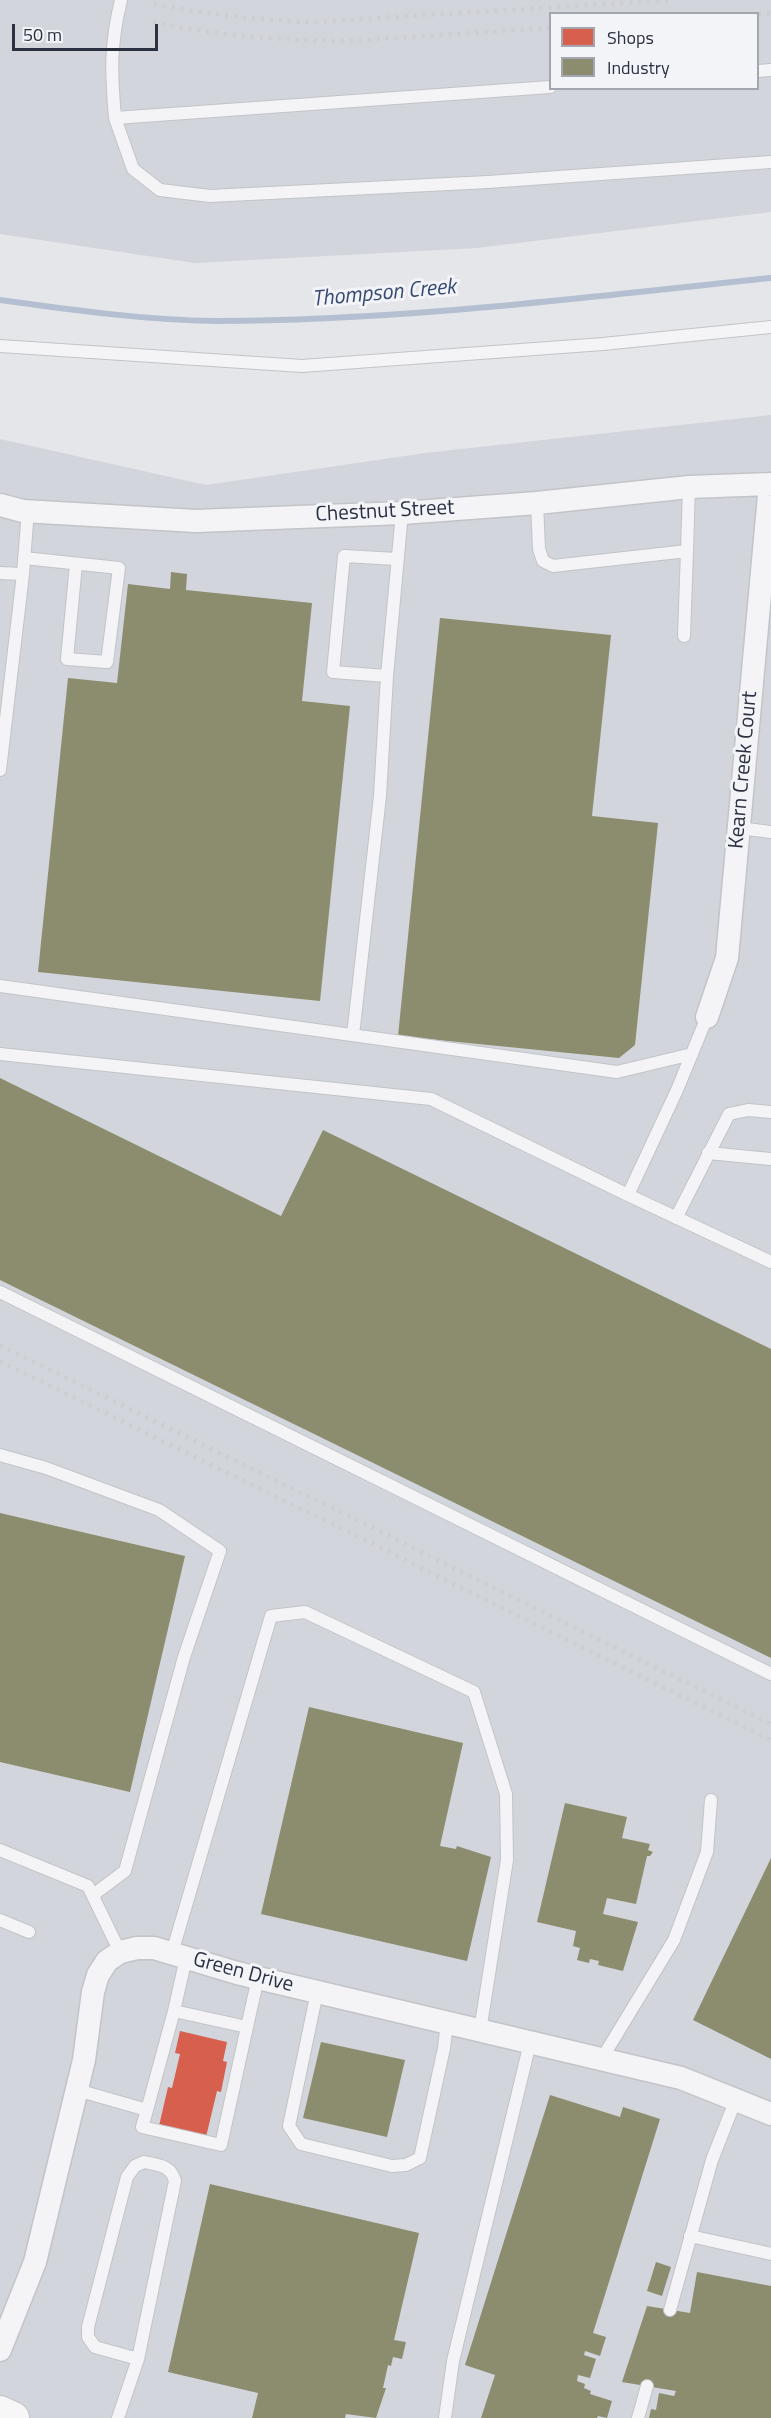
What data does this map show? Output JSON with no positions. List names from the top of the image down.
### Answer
{
  "streets": {
    "street": ["Chestnut Street", "Kearn Creek Court", "Green Drive"]
  },
  "crossings": [
    ["Chestnut Street", "Kearn Creek Court"]
  ],
  "water": ["Thompson Creek"],
  "legend": ["Shops", "Industry"],
  "scale_bar": "50 m"
}
